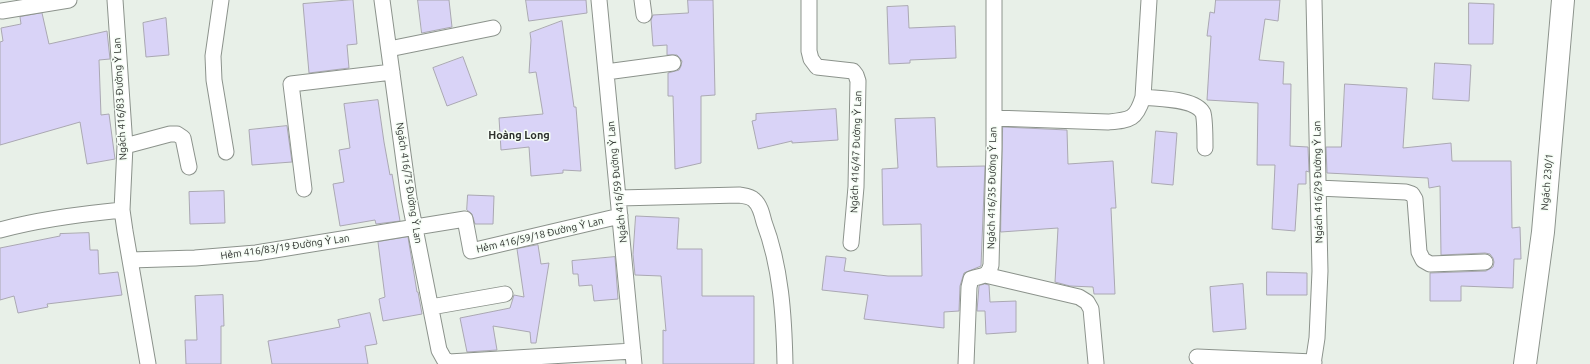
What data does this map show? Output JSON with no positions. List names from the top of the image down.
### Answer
{
  "streets": {
    "street": ["Ngách 230/1"],
    "lane": [
      "Ngách 416/83 Đường Ỷ Lan",
      "Ngách 416/47 Đường Ỷ Lan",
      "Ngách 416/59 Đường Ỷ Lan",
      "Ngách 416/29 Đường Ỷ Lan",
      "Ngách 416/75 Đường Ỷ Lan",
      "Ngách 416/35 Đường Ỷ Lan",
      "Hẻm 416/59/18 Đường Ỷ Lan",
      "Hẻm 416/83/19 Đường Ỷ Lan"
    ]
  },
  "crossings": [
    ["Ngách 416/83 Đường Ỷ Lan", "Hẻm 416/83/19 Đường Ỷ Lan"],
    ["Ngách 416/59 Đường Ỷ Lan", "Hẻm 416/59/18 Đường Ỷ Lan"],
    ["Ngách 416/75 Đường Ỷ Lan", "Hẻm 416/59/18 Đường Ỷ Lan"],
    ["Ngách 416/75 Đường Ỷ Lan", "Hẻm 416/83/19 Đường Ỷ Lan"],
    ["Hẻm 416/59/18 Đường Ỷ Lan", "Hẻm 416/83/19 Đường Ỷ Lan"]
  ],
  "districts": ["Hoàng Long"]
}
